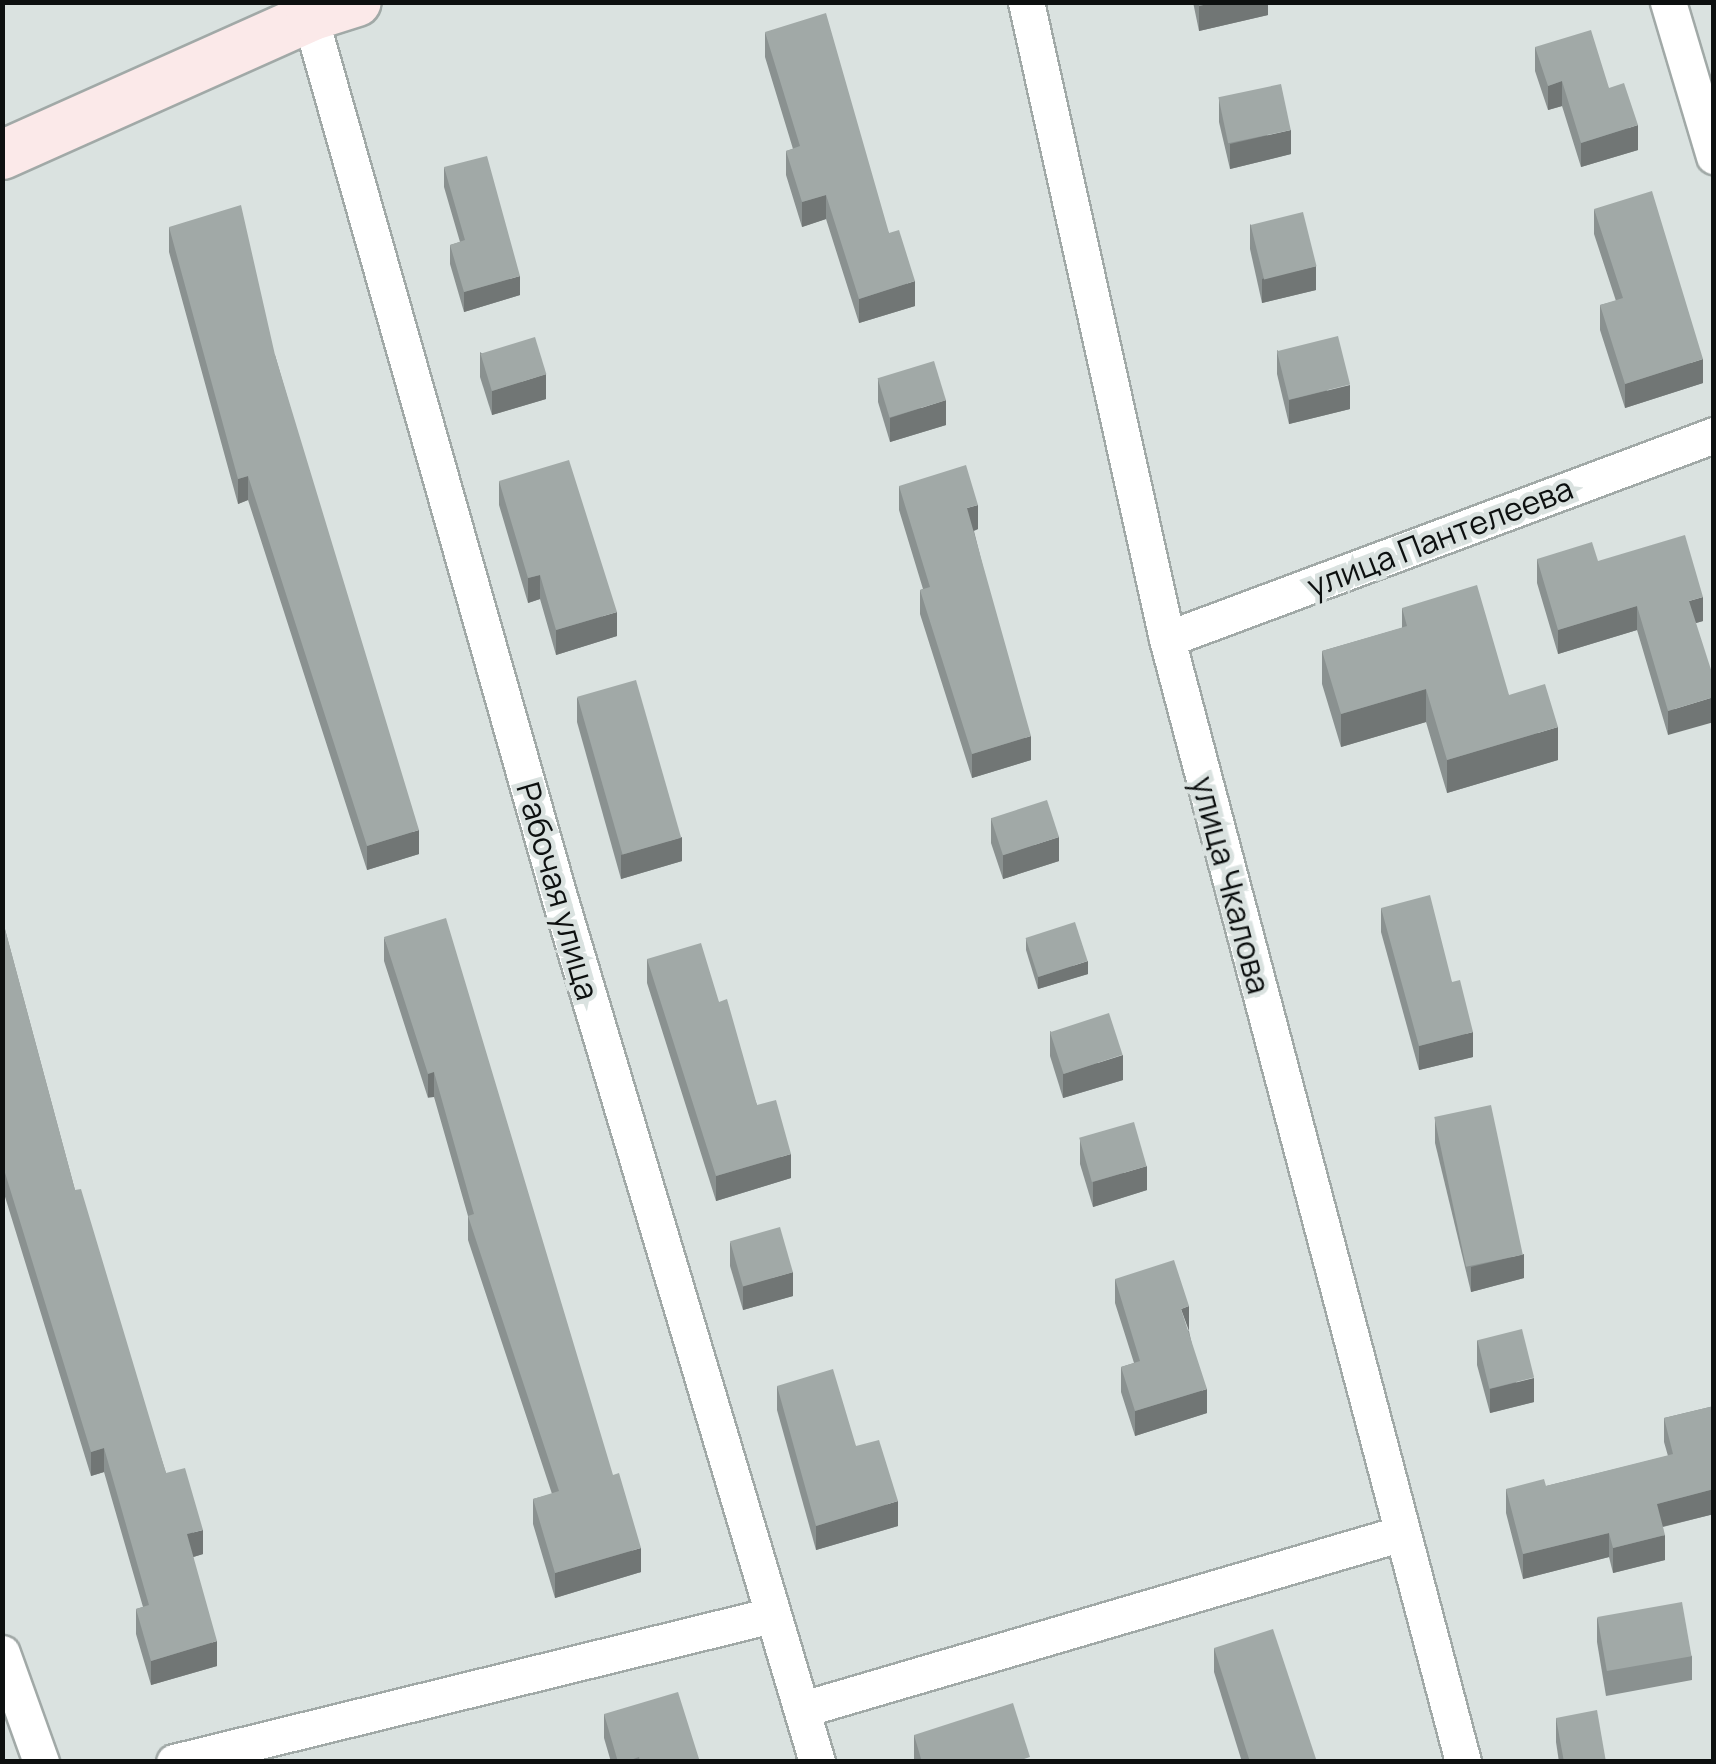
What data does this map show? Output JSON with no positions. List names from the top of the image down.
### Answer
{
  "streets": {
    "street": ["улица Пантелеева", "улица Чкалова", "Рабочая улица"]
  },
  "crossings": [
    ["улица Пантелеева", "улица Чкалова"]
  ]
}
